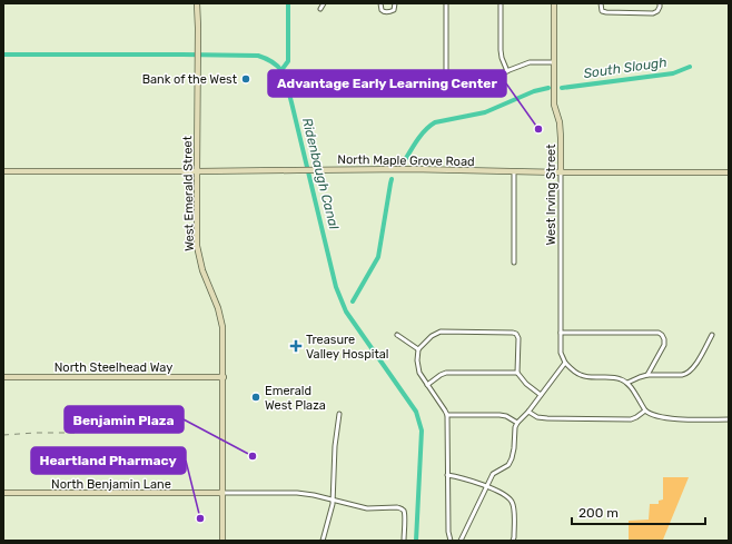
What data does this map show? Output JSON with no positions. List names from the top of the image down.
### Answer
{
  "streets": {
    "main road": [
      "North Maple Grove Road",
      "West Emerald Street",
      "West Irving Street",
      "North Steelhead Way",
      "North Benjamin Lane"
    ]
  },
  "crossings": [
    ["North Maple Grove Road", "West Emerald Street"],
    ["North Maple Grove Road", "West Irving Street"],
    ["West Emerald Street", "North Steelhead Way"],
    ["West Emerald Street", "North Benjamin Lane"]
  ],
  "water": ["South Slough", "Ridenbaugh Canal"],
  "places": {
    "other": [
      "Bank of the West",
      "Advantage Early Learning Center",
      "Emerald West Plaza",
      "Benjamin Plaza",
      "Heartland Pharmacy"
    ],
    "health": ["Treasure Valley Hospital"]
  },
  "scale_bar": "200 m"
}
